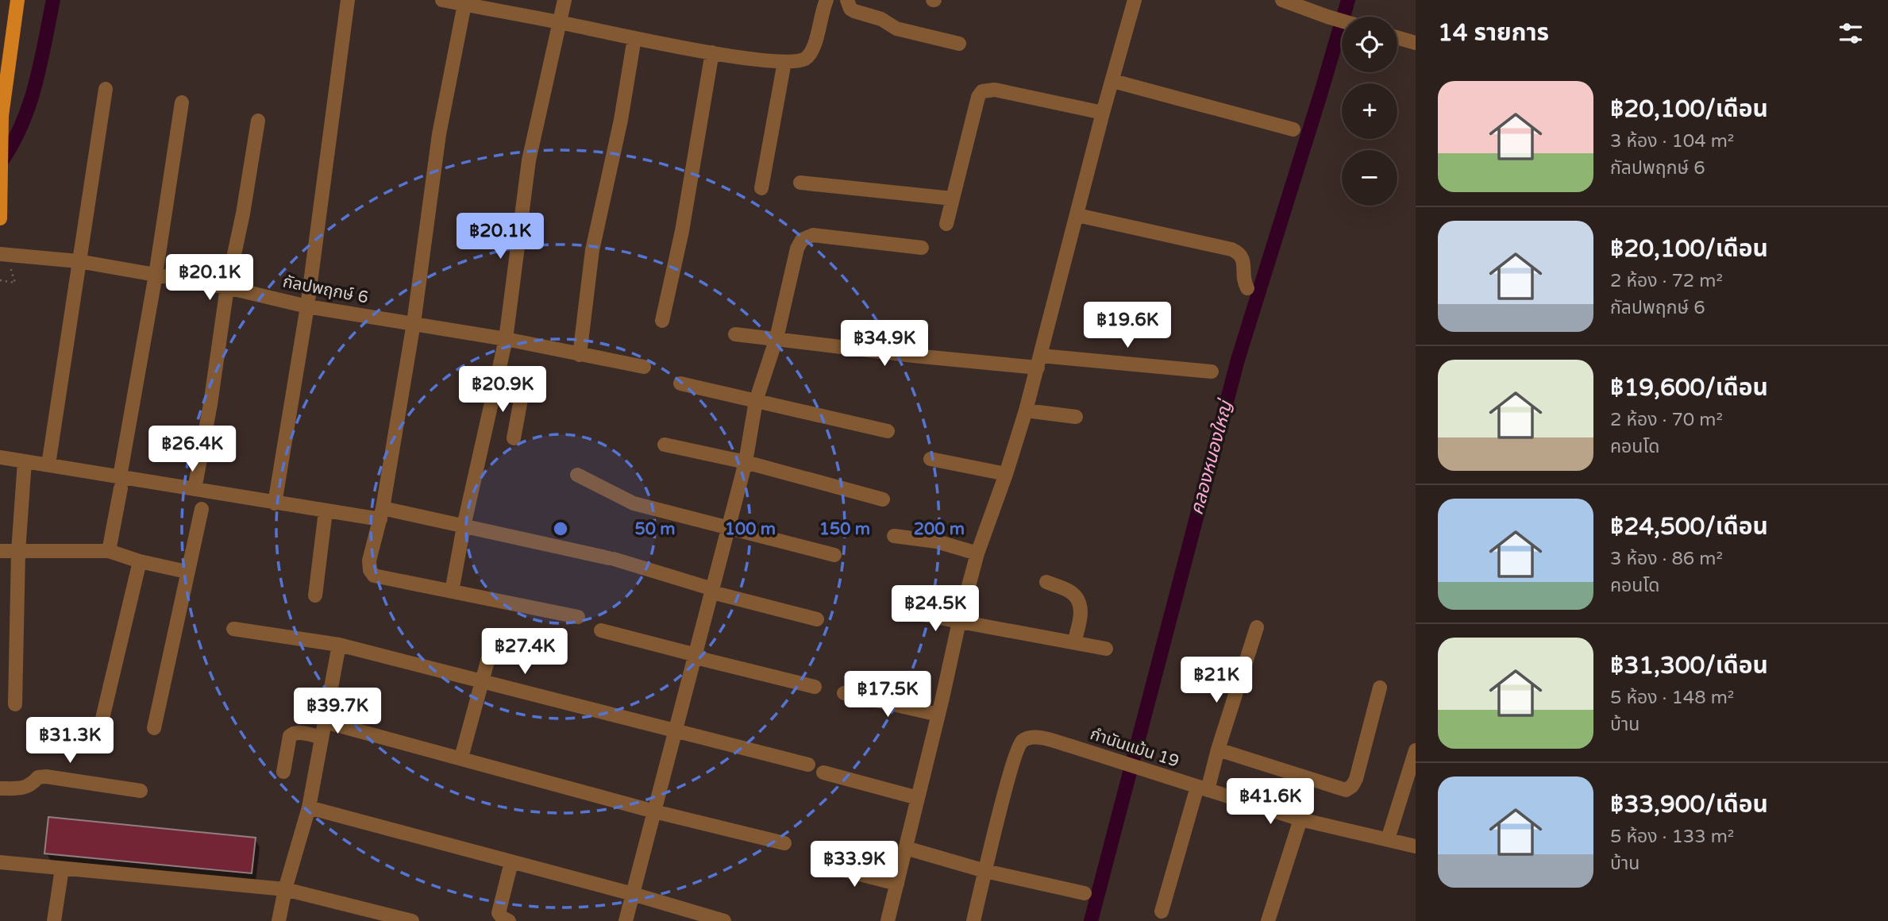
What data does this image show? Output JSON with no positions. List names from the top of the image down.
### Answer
{
  "streets": {
    "street": ["กัลปพฤกษ์ 6", "กำนันแม้น 19"]
  },
  "water": ["คลองหนองใหญ่"],
  "page": {
    "heading": "14 รายการ",
    "map_buttons": ["+", "−"],
    "list": [
      {
        "name": "฿20,100/เดือน",
        "note": "3 ห้อง · 104 m² · กัลปพฤกษ์ 6"
      },
      {
        "name": "฿20,100/เดือน",
        "note": "2 ห้อง · 72 m² · กัลปพฤกษ์ 6"
      },
      {
        "name": "฿19,600/เดือน",
        "note": "2 ห้อง · 70 m² · คอนโด"
      },
      {
        "name": "฿24,500/เดือน",
        "note": "3 ห้อง · 86 m² · คอนโด"
      },
      {
        "name": "฿31,300/เดือน",
        "note": "5 ห้อง · 148 m² · บ้าน"
      },
      {
        "name": "฿33,900/เดือน",
        "note": "5 ห้อง · 133 m² · บ้าน"
      }
    ],
    "price": [
      "฿20.1K",
      "฿20.1K",
      "฿19.6K",
      "฿34.9K",
      "฿20.9K",
      "฿26.4K",
      "฿24.5K",
      "฿27.4K",
      "฿21K",
      "฿17.5K",
      "฿39.7K",
      "฿31.3K",
      "฿41.6K",
      "฿33.9K"
    ]
  },
  "rings": [
    "50 m",
    "100 m",
    "150 m",
    "200 m"
  ]
}
